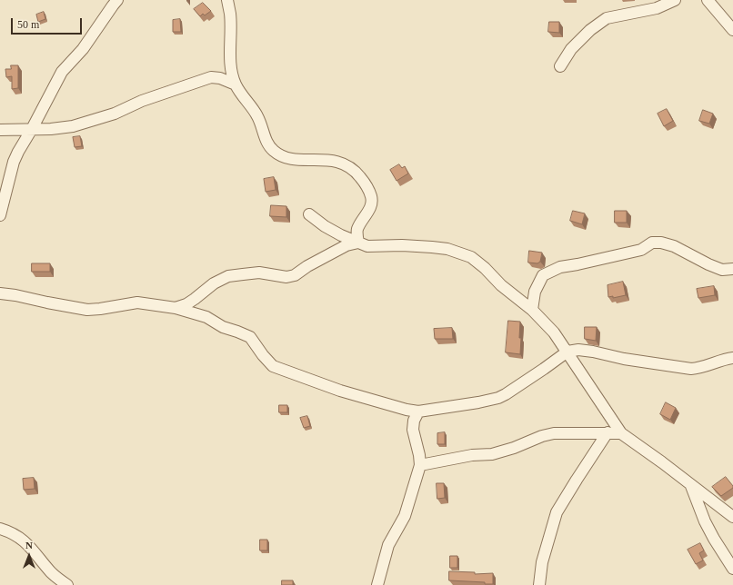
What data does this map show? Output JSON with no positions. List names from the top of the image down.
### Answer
{
  "scale_bar": "50 m",
  "north": "top"
}
